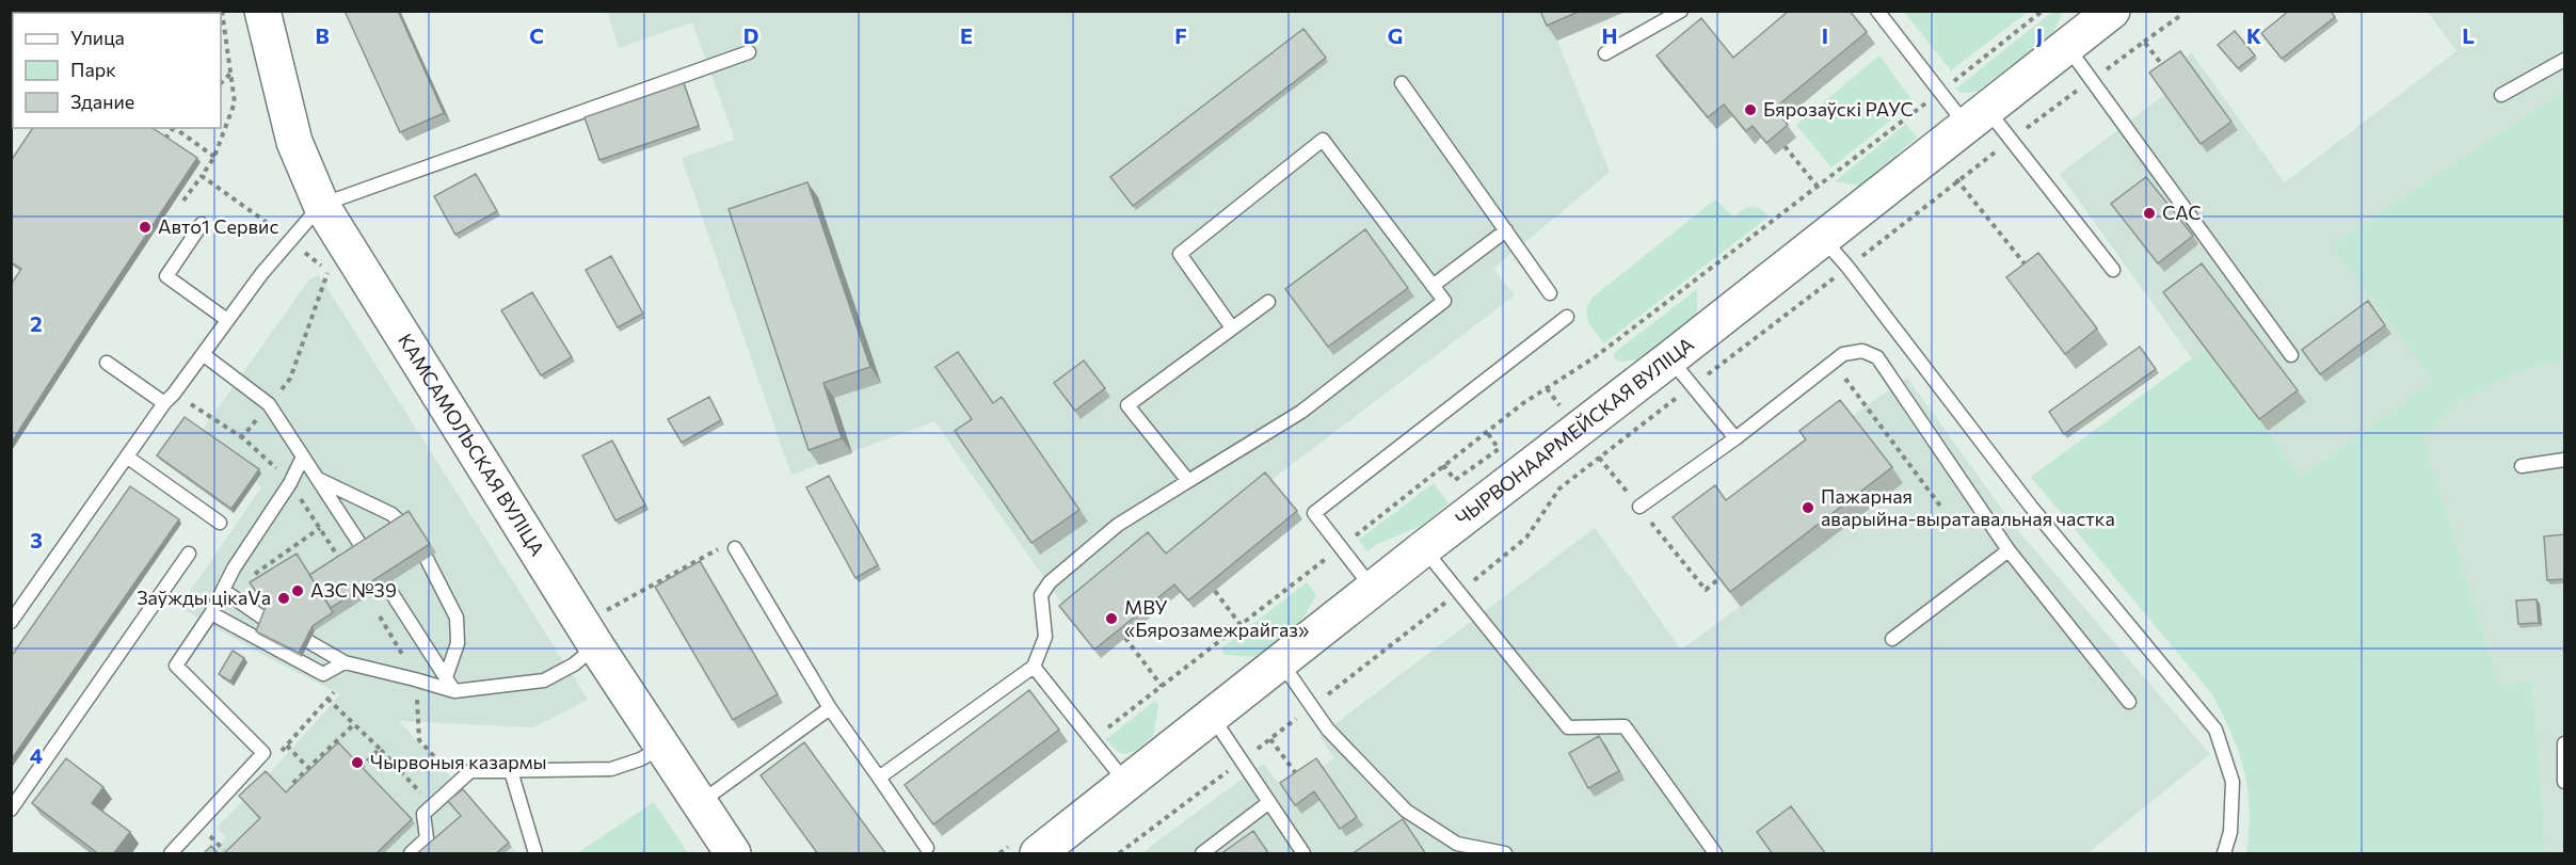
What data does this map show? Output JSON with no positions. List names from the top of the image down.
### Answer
{
  "streets": {
    "main road": ["ЧЫРВОНААРМЕЙСКАЯ ВУЛІЦА", "КАМСАМОЛЬСКАЯ ВУЛІЦА"]
  },
  "places": [
    "Бярозаўскі РАУС",
    "САС",
    "Авто1 Сервис",
    "Пажарная аварыйна-выратавальная частка",
    "АЗС №39",
    "Заўжды цікаVа",
    "МВУ «Бярозамежрайгаз»",
    "Чырвоныя казармы"
  ],
  "legend": ["Улица", "Парк", "Здание"],
  "grid": {
    "columns": [
      "B",
      "C",
      "D",
      "E",
      "F",
      "G",
      "H",
      "I",
      "J",
      "K",
      "L"
    ],
    "rows": ["2", "3", "4"]
  }
}
